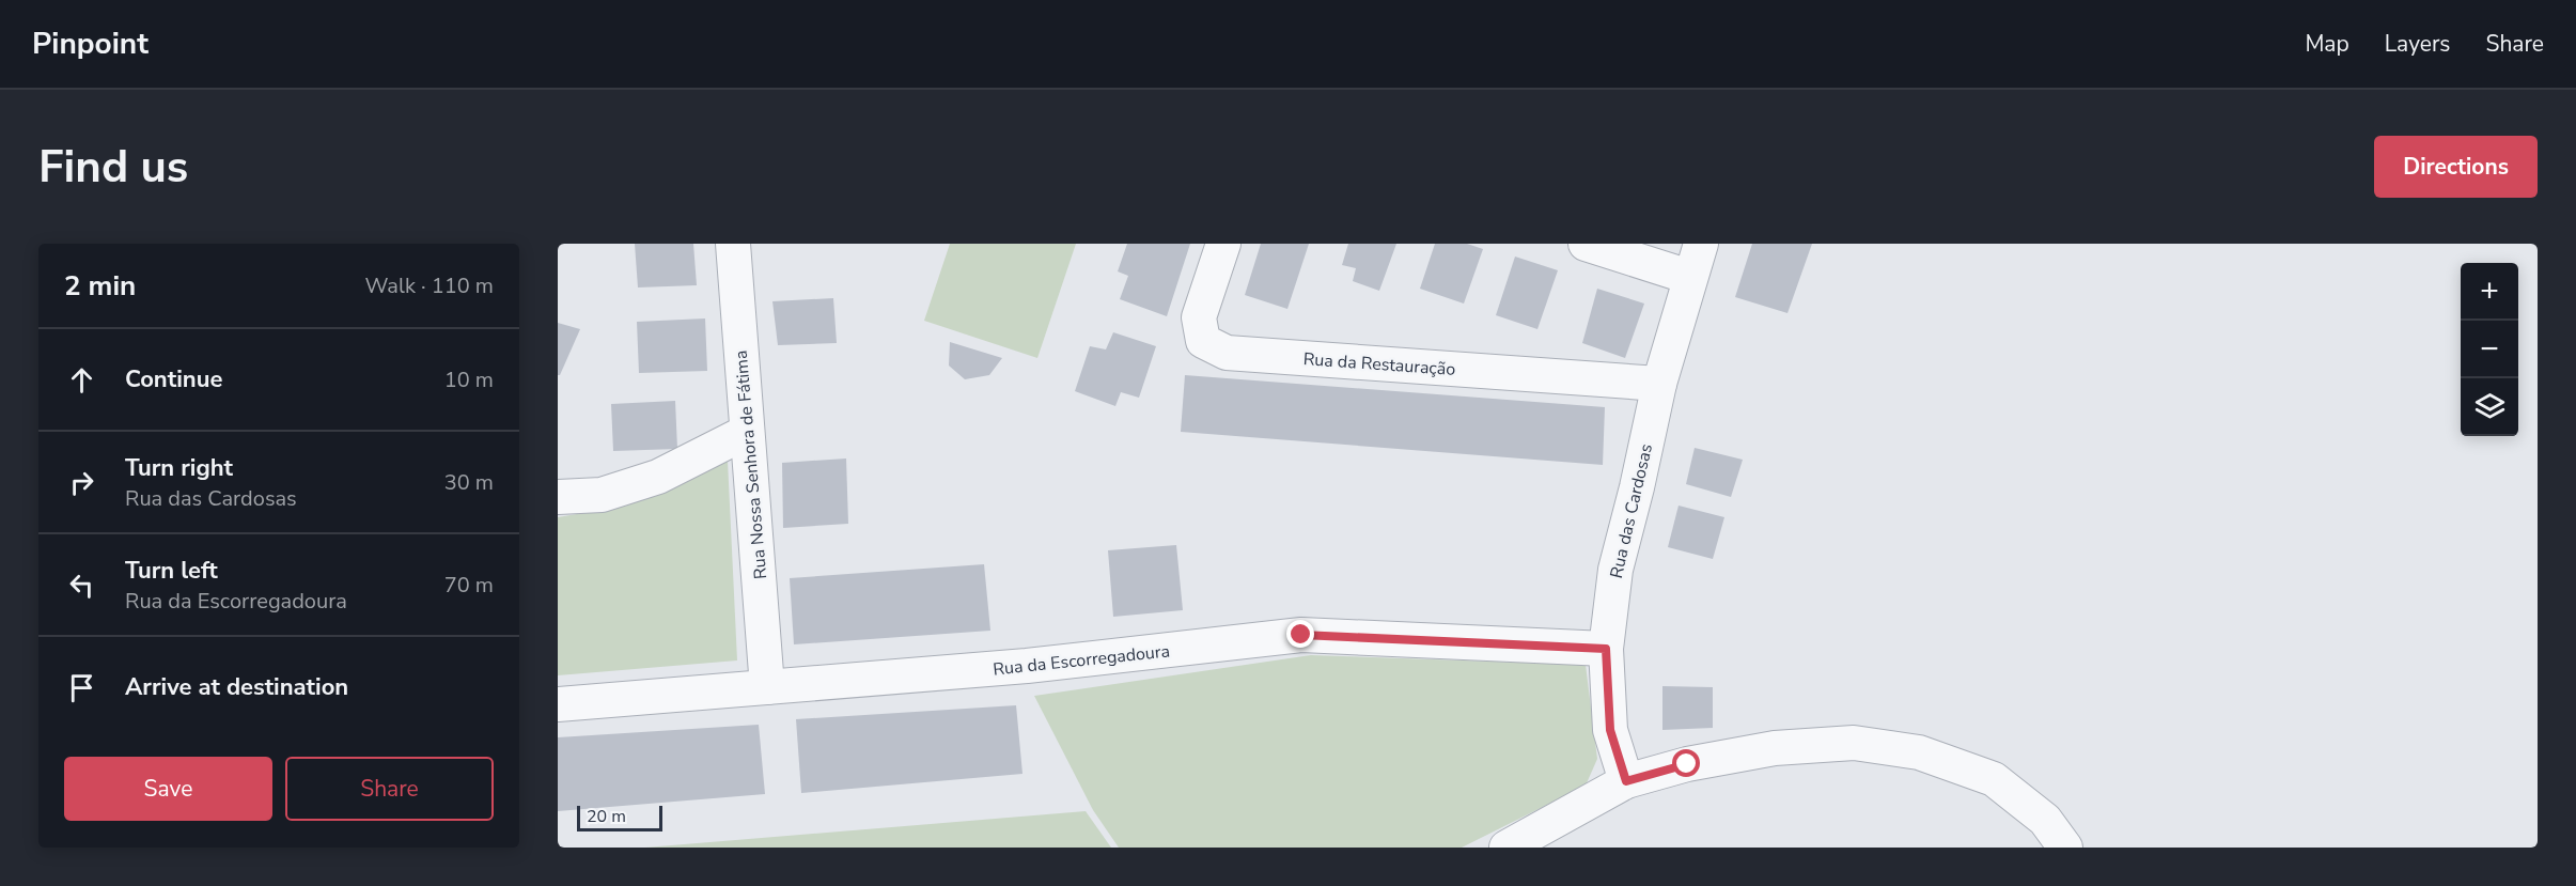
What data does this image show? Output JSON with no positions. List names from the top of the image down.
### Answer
{
  "streets": {
    "street": [
      "Rua da Restauração",
      "Rua Nossa Senhora de Fátima",
      "Rua das Cardosas",
      "Rua da Escorregadoura"
    ]
  },
  "crossings": [
    ["Rua da Restauração", "Rua das Cardosas"],
    ["Rua Nossa Senhora de Fátima", "Rua da Escorregadoura"],
    ["Rua das Cardosas", "Rua da Escorregadoura"]
  ],
  "scale_bar": "20 m",
  "page": {
    "header": "Pinpoint",
    "nav": ["Map", "Layers", "Share"],
    "buttons": [
      "Directions",
      ["Save", "Share"]
    ],
    "title": "Find us",
    "heading": ["2 min", "Walk · 110 m"],
    "map_buttons": ["+", "−"],
    "list": [
      ["Continue", "10 m"],
      ["Turn right", "Rua das Cardosas", "30 m"],
      ["Turn left", "Rua da Escorregadoura", "70 m"],
      "Arrive at destination"
    ],
    "scale": "20 m"
  }
}
